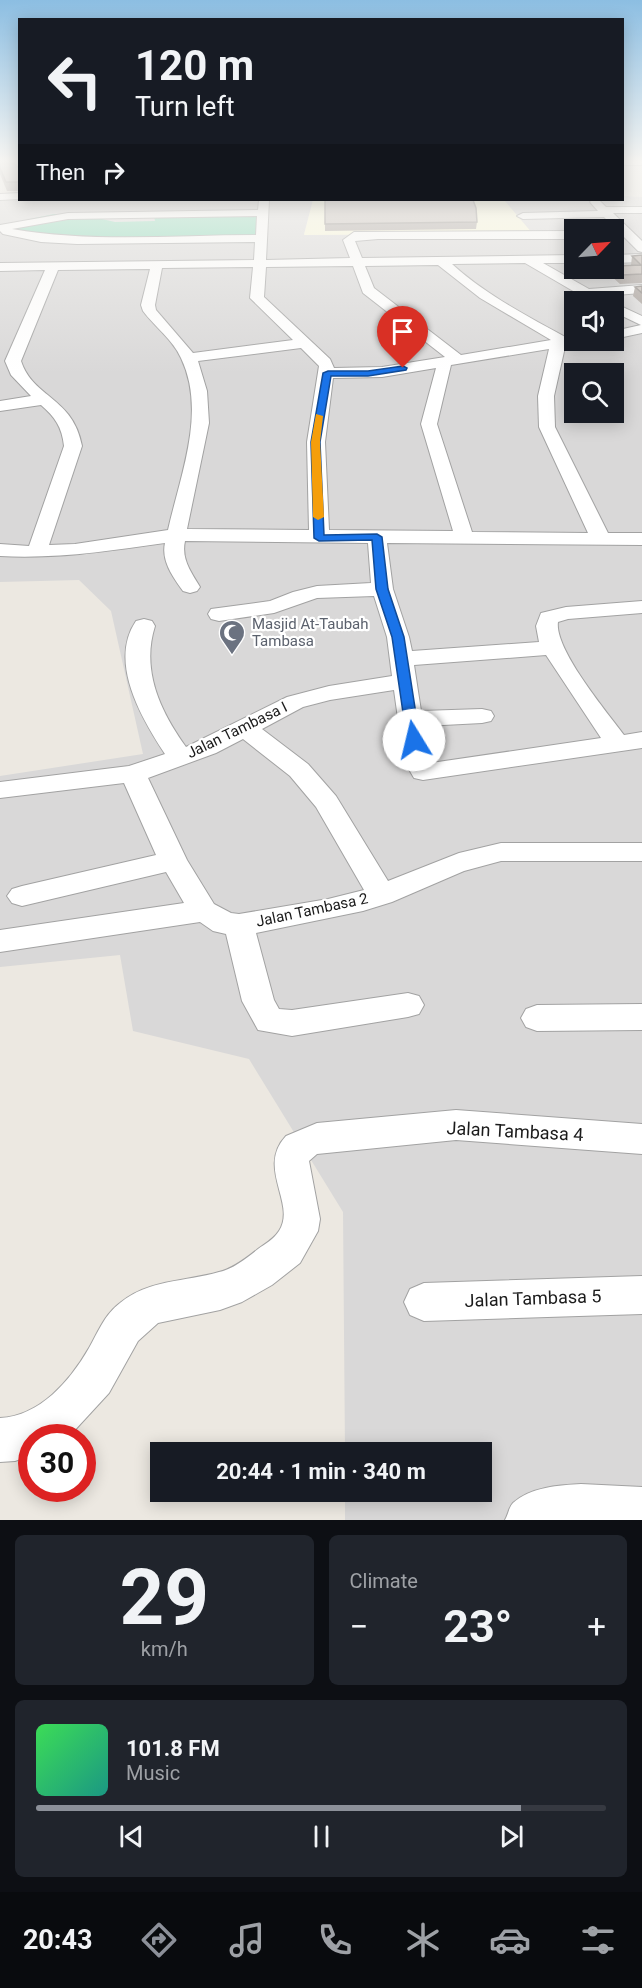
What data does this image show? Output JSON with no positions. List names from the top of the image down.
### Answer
{
  "streets": {
    "street": [
      "Jalan Tambasa I",
      "Jalan Tambasa 2",
      "Jalan Tambasa 4",
      "Jalan Tambasa 5"
    ]
  },
  "places": {
    "mosque": ["Masjid At-Taubah Tambasa"]
  },
  "north": "top right",
  "page": {
    "turn": ["120 m", "Turn left"],
    "then": "Then",
    "limit": "30",
    "trip": "20:44 · 1 min · 340 m",
    "tile": [
      ["29", "km/h"],
      "Climate"
    ],
    "heat": ["−", "23°", "+"],
    "song": ["101.8 FM", "Music"],
    "tabs": "20:43"
  }
}
